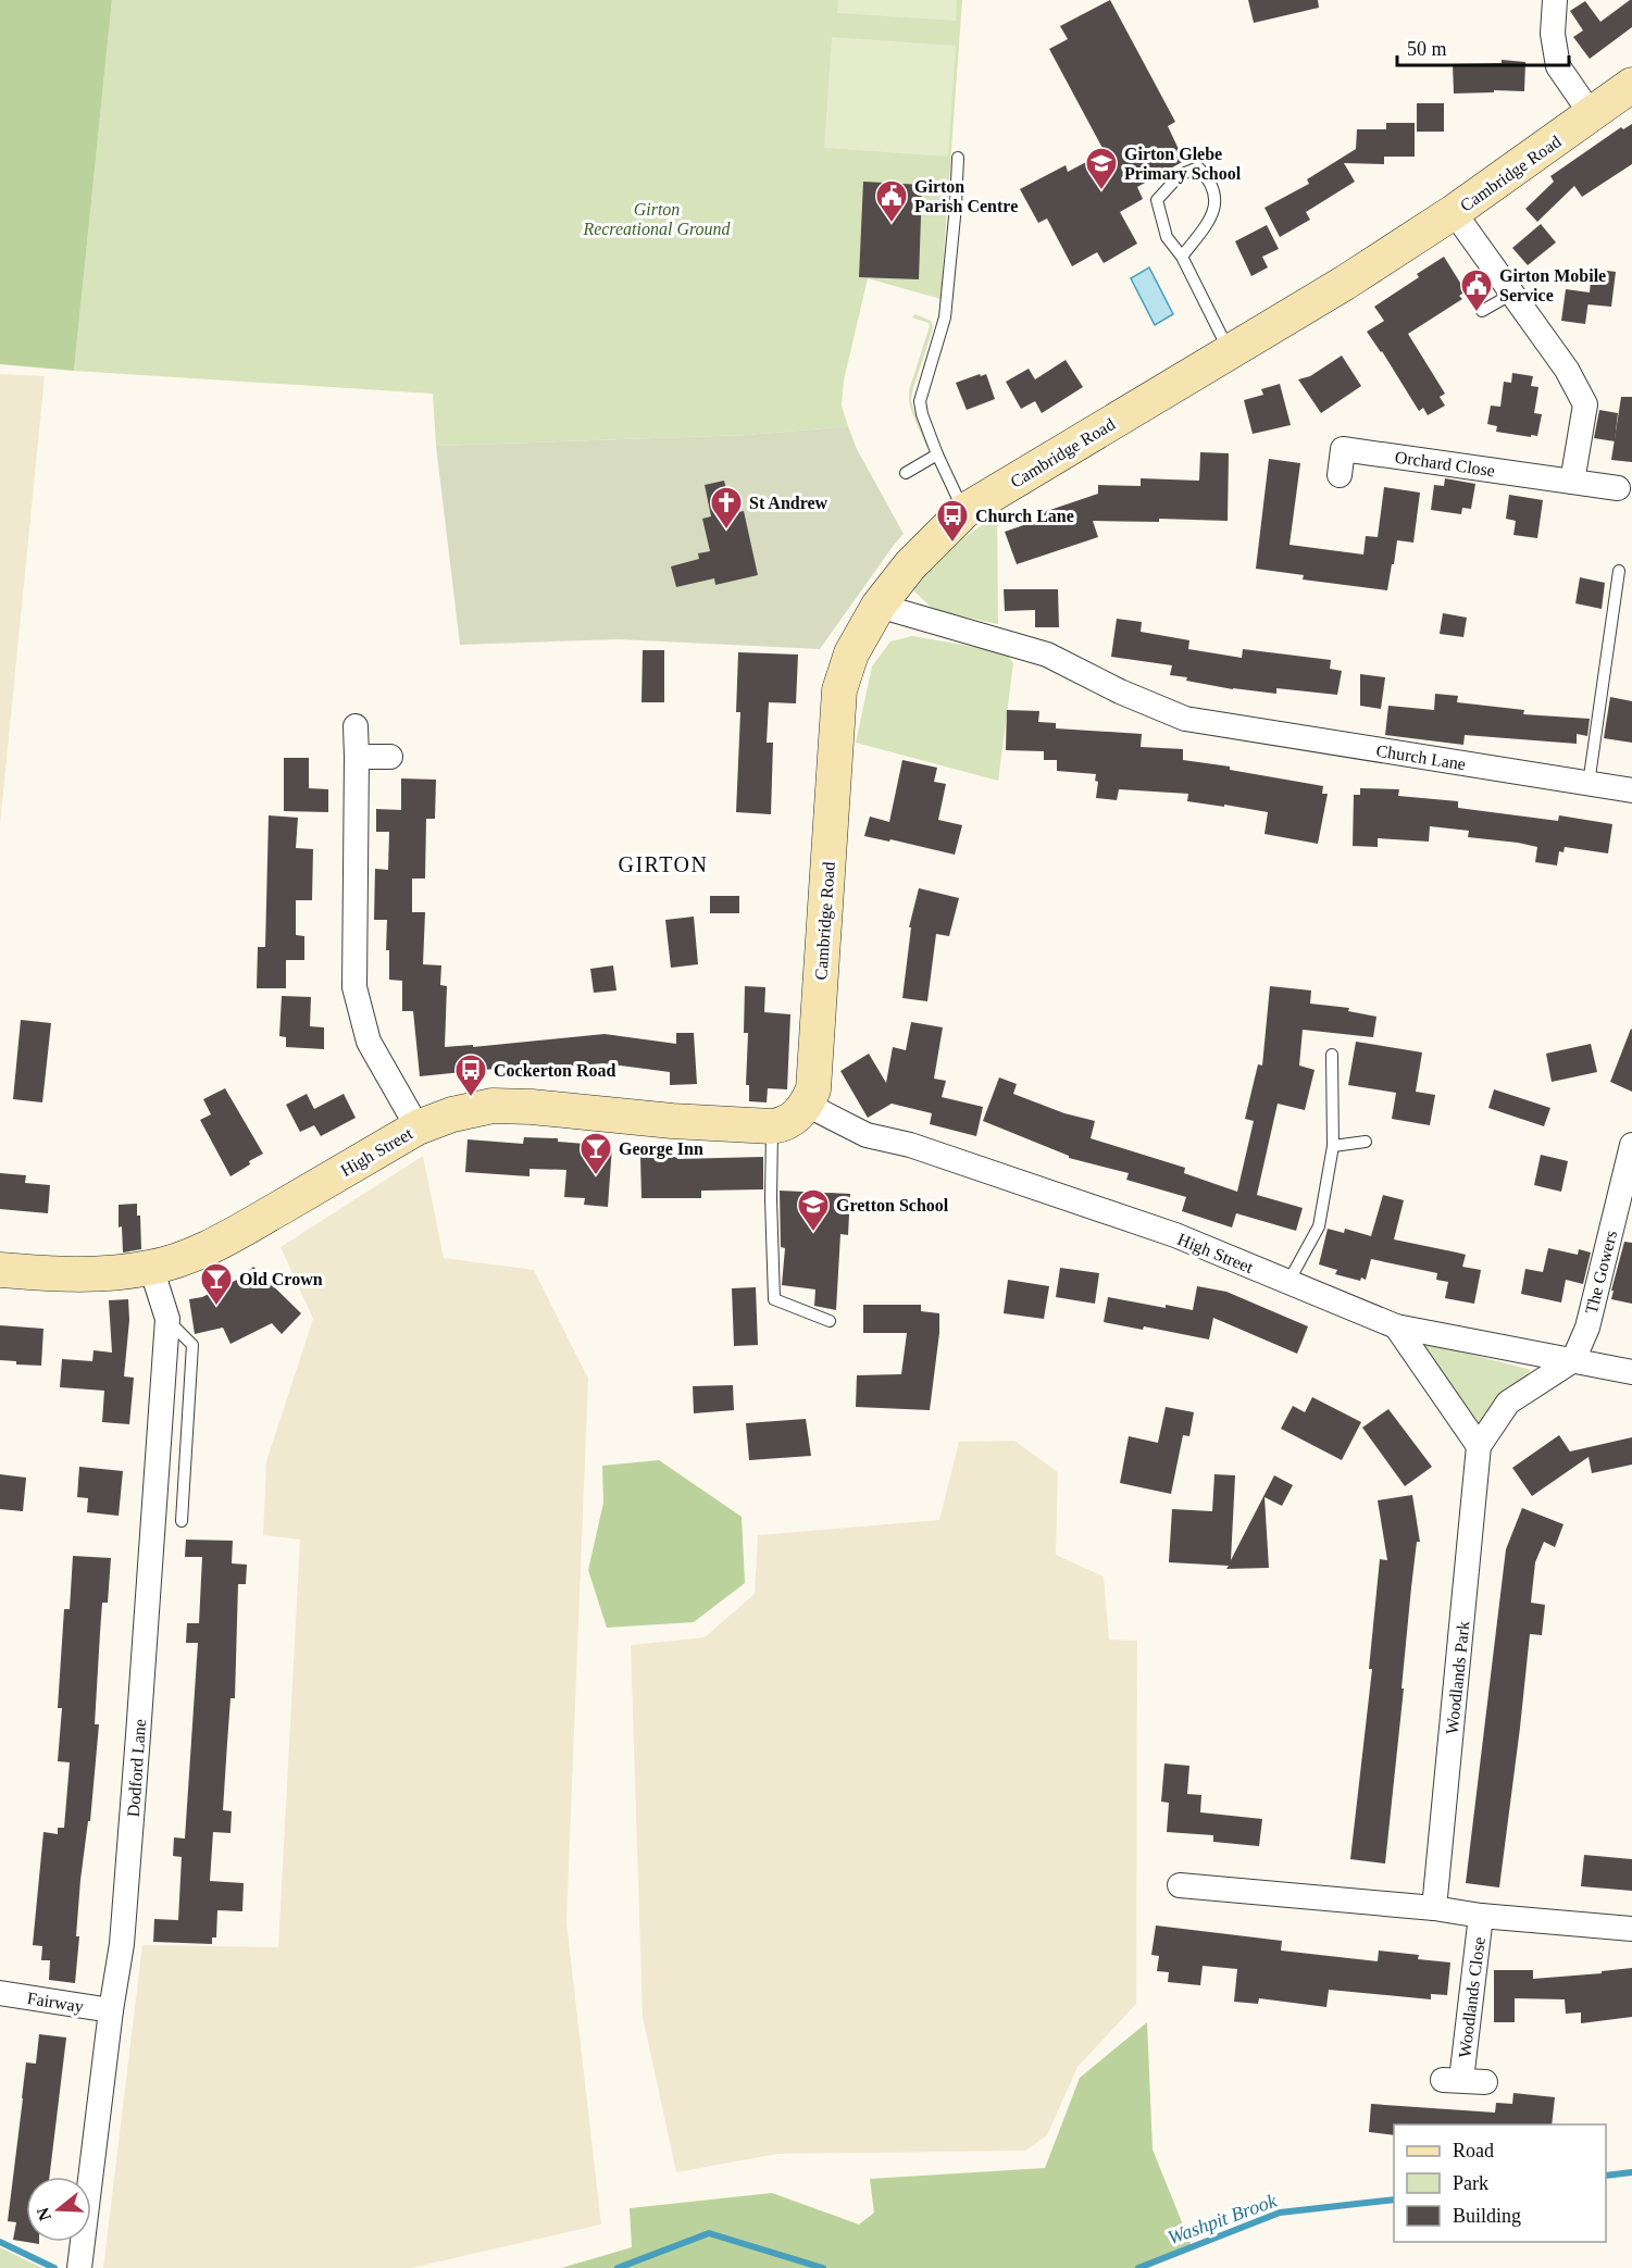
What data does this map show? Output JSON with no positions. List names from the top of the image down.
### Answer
{
  "streets": {
    "street": [
      "Cambridge Road",
      "Orchard Close",
      "Church Lane",
      "High Street",
      "The Gowers",
      "Woodlands Park",
      "Dodford Lane",
      "Woodlands Close",
      "Fairway"
    ]
  },
  "crossings": [
    ["Cambridge Road", "Church Lane"],
    ["Cambridge Road", "High Street"],
    ["High Street", "The Gowers"],
    ["High Street", "Woodlands Park"],
    ["High Street", "Dodford Lane"],
    ["The Gowers", "Woodlands Park"],
    ["Dodford Lane", "Fairway"]
  ],
  "districts": ["GIRTON"],
  "water": ["Washpit Brook"],
  "parks": ["Girton Recreational Ground"],
  "places": {
    "school or university": ["Girton Glebe Primary School", "Gretton School"],
    "public building": ["Girton Parish Centre", "Girton Mobile Service"],
    "church": ["St Andrew"],
    "bus stop": ["Church Lane", "Cockerton Road"],
    "bar": ["George Inn", "Old Crown"]
  },
  "legend": ["Road", "Park", "Building"],
  "scale_bar": "50 m",
  "north": "left"
}
